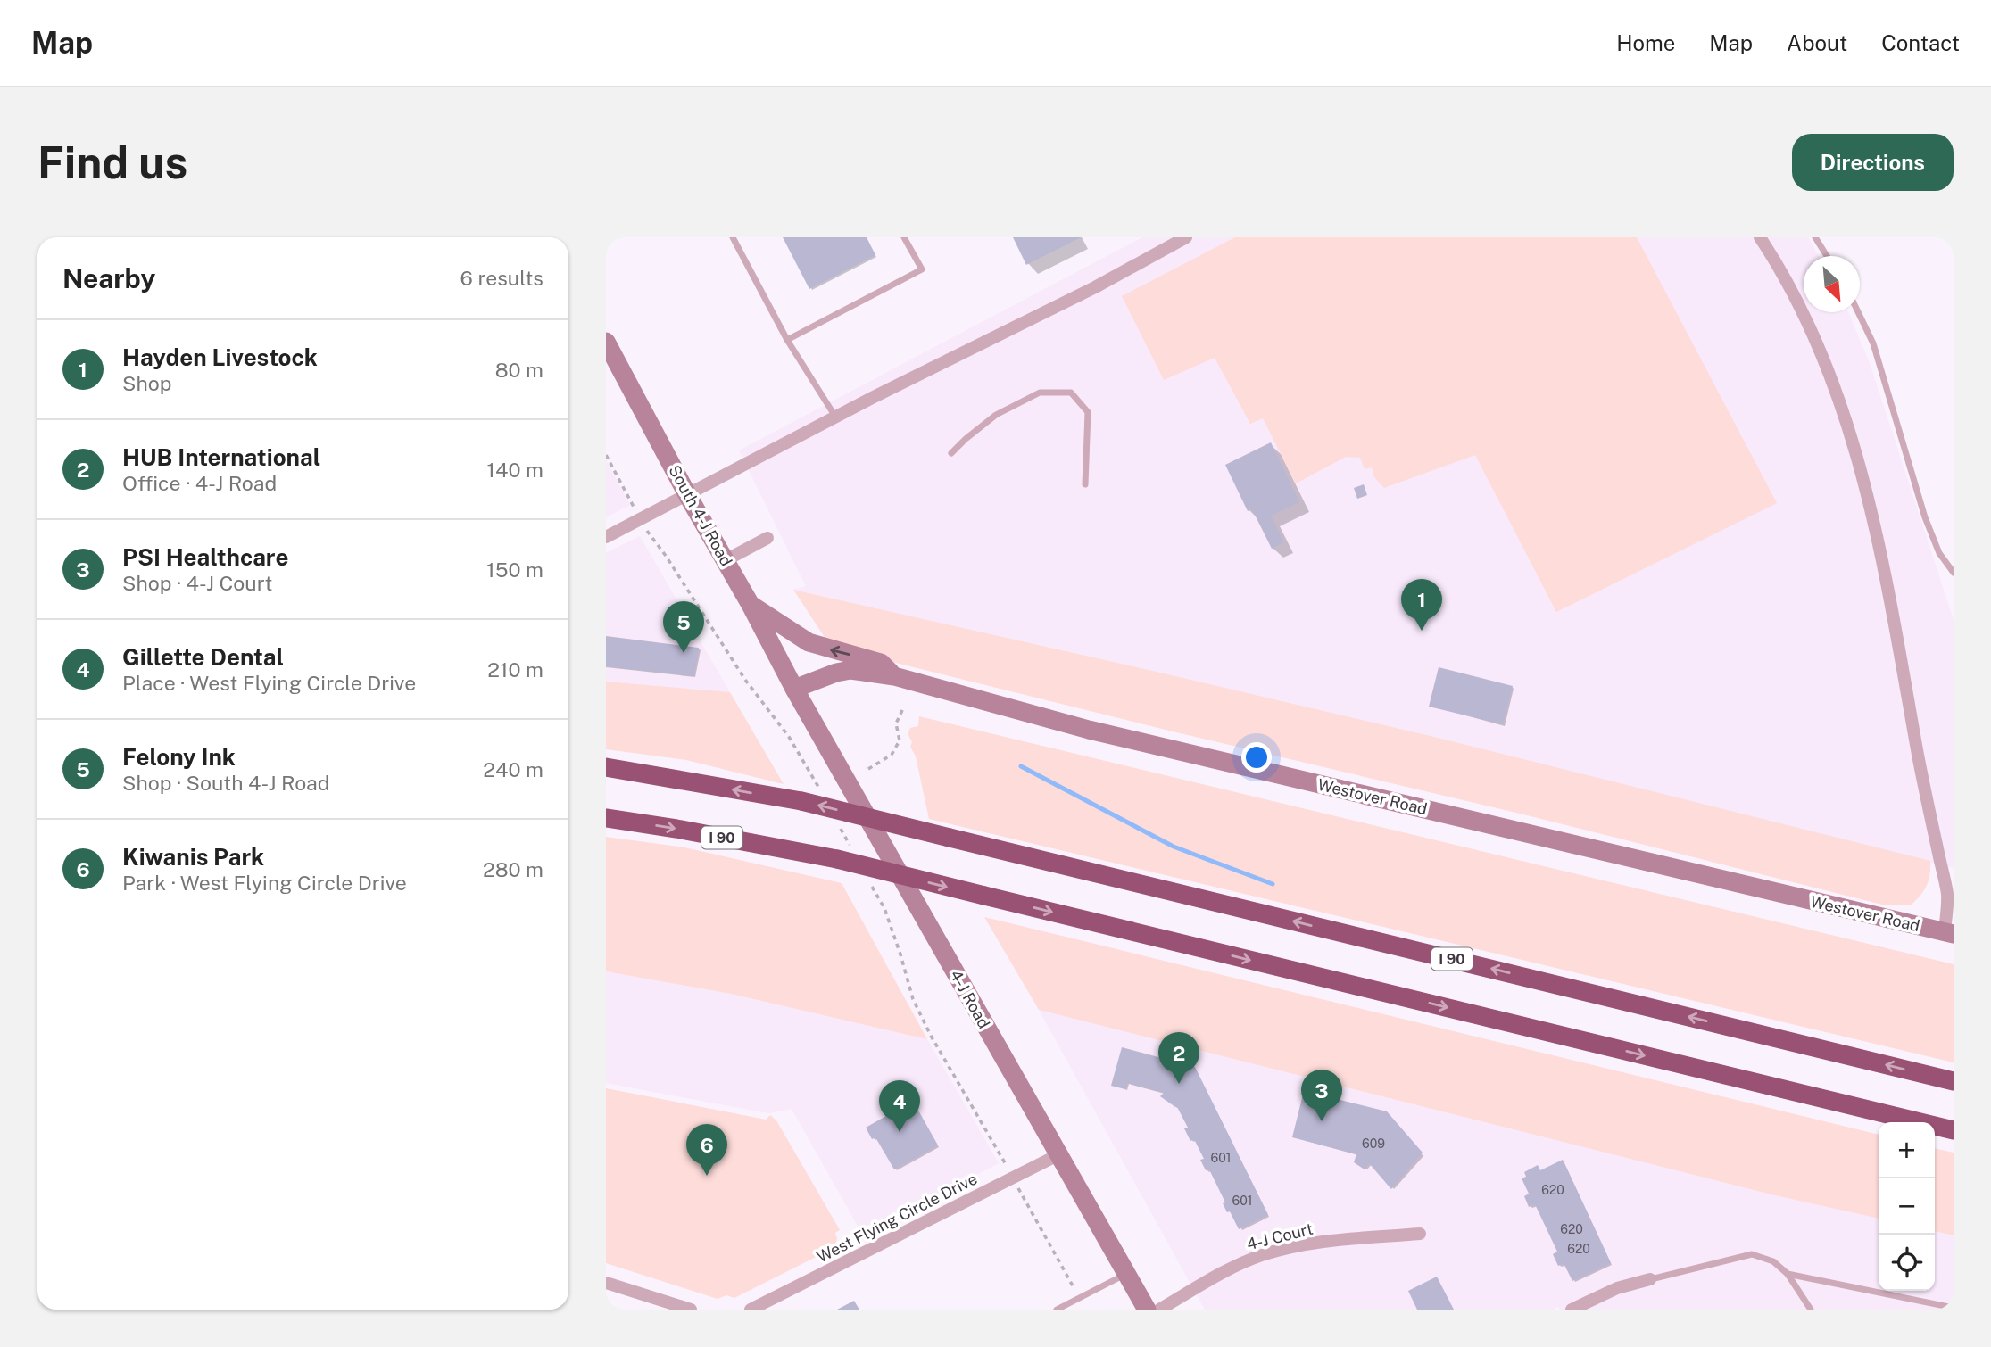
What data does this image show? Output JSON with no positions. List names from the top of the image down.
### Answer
{
  "streets": {
    "highway": ["I 90"],
    "street": [
      "South 4-J Road",
      "Westover Road",
      "4-J Road",
      "West Flying Circle Drive",
      "4-J Court"
    ]
  },
  "crossings": [
    ["South 4-J Road", "Westover Road"],
    ["South 4-J Road", "4-J Road"],
    ["Westover Road", "4-J Road"],
    ["4-J Road", "West Flying Circle Drive"]
  ],
  "house_numbers": [
    "609",
    "601",
    "620",
    "601",
    "620",
    "620"
  ],
  "north": "bottom right",
  "page": {
    "header": "Map",
    "nav": [
      "Home",
      "Map",
      "About",
      "Contact"
    ],
    "buttons": "Directions",
    "title": "Find us",
    "heading": ["Nearby", "6 results"],
    "list": [
      {
        "mark": "1",
        "name": "Hayden Livestock",
        "note": "Shop",
        "value": "80 m"
      },
      {
        "mark": "2",
        "name": "HUB International",
        "note": "Office · 4-J Road",
        "value": "140 m"
      },
      {
        "mark": "3",
        "name": "PSI Healthcare",
        "note": "Shop · 4-J Court",
        "value": "150 m"
      },
      {
        "mark": "4",
        "name": "Gillette Dental",
        "note": "Place · West Flying Circle Drive",
        "value": "210 m"
      },
      {
        "mark": "5",
        "name": "Felony Ink",
        "note": "Shop · South 4-J Road",
        "value": "240 m"
      },
      {
        "mark": "6",
        "name": "Kiwanis Park",
        "note": "Park · West Flying Circle Drive",
        "value": "280 m"
      }
    ],
    "pins": [
      "1",
      "5",
      "2",
      "3",
      "4",
      "6"
    ],
    "map_buttons": ["+", "−"]
  }
}
